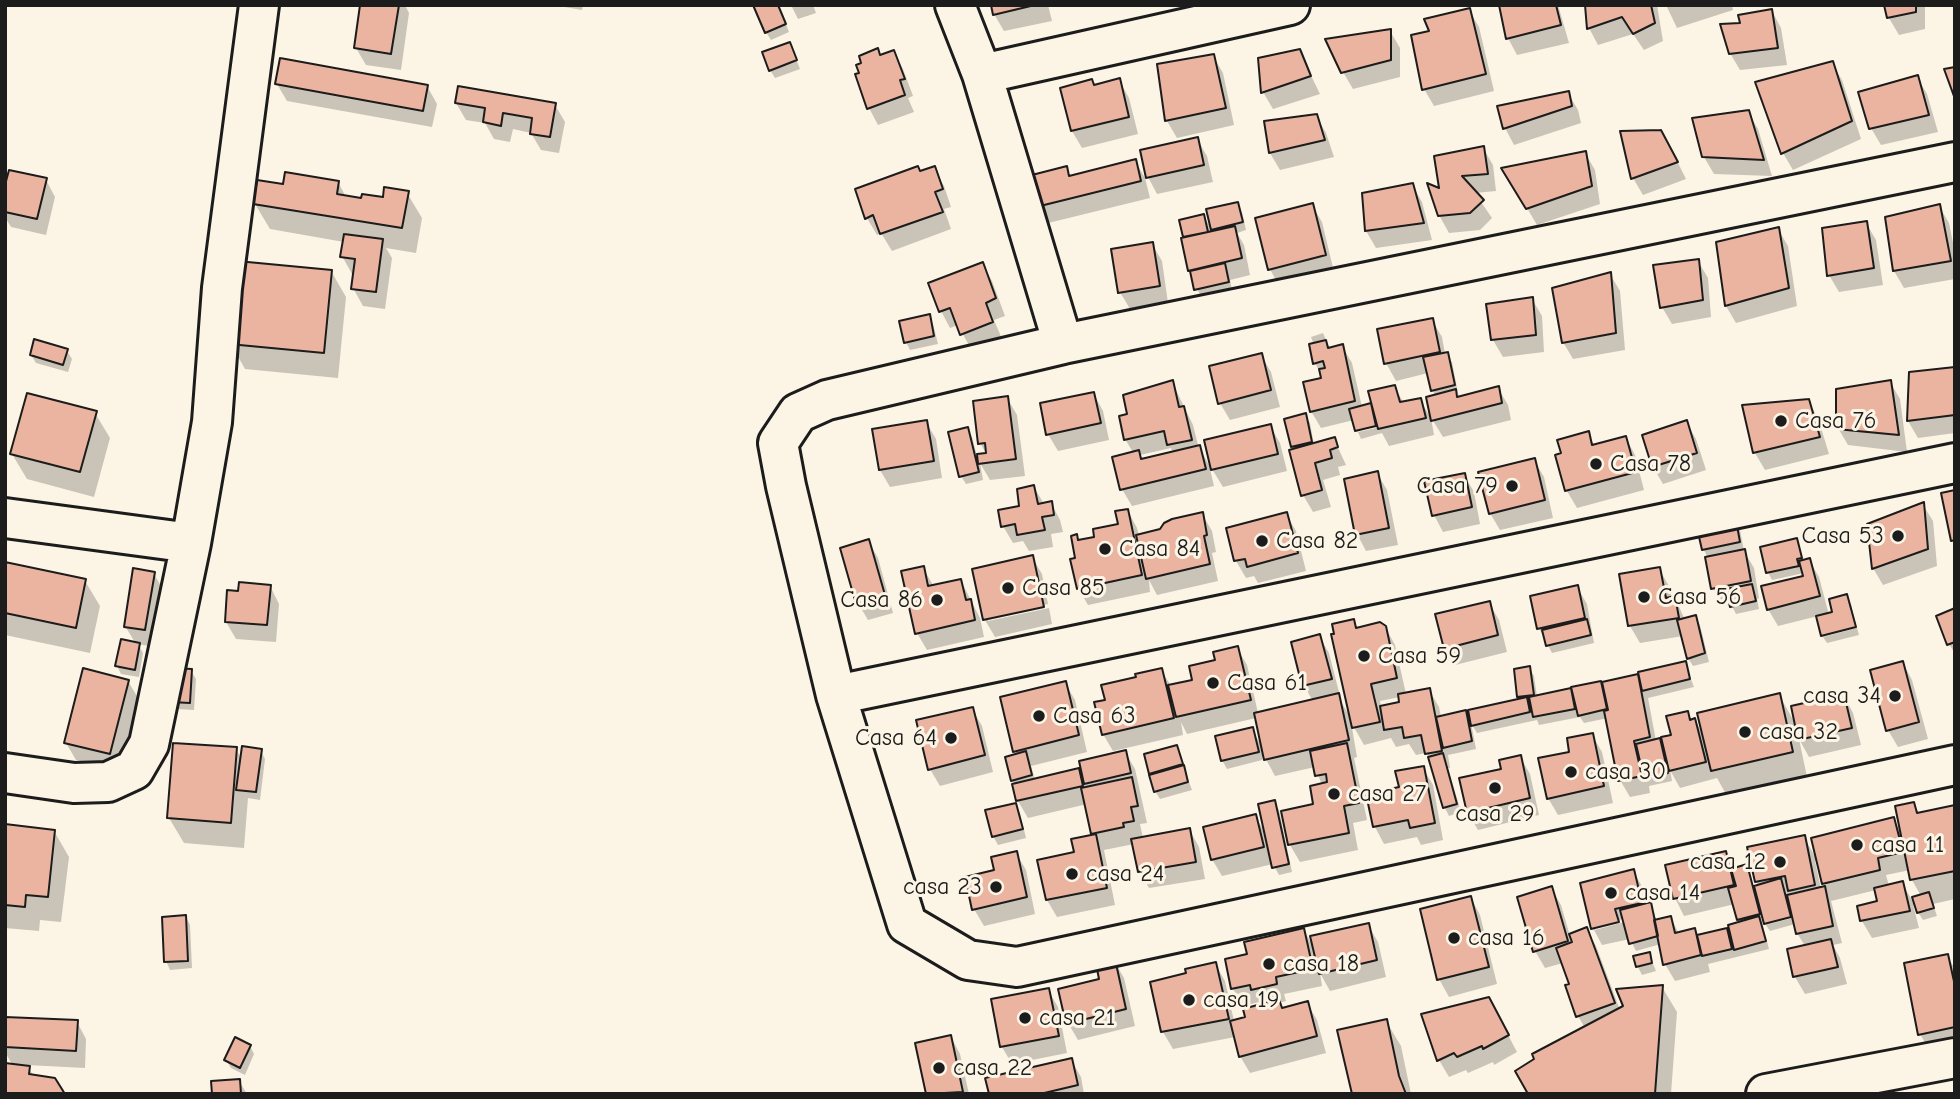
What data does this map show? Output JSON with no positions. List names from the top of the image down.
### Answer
{
  "places": [
    "Casa 76",
    "Casa 78",
    "Casa 79",
    "Casa 53",
    "Casa 82",
    "Casa 84",
    "Casa 85",
    "Casa 56",
    "Casa 86",
    "Casa 59",
    "Casa 61",
    "casa 34",
    "Casa 63",
    "casa 32",
    "Casa 64",
    "casa 30",
    "casa 29",
    "casa 27",
    "casa 11",
    "casa 12",
    "casa 24",
    "casa 23",
    "casa 14",
    "casa 16",
    "casa 18",
    "casa 19",
    "casa 21",
    "casa 22"
  ]
}
